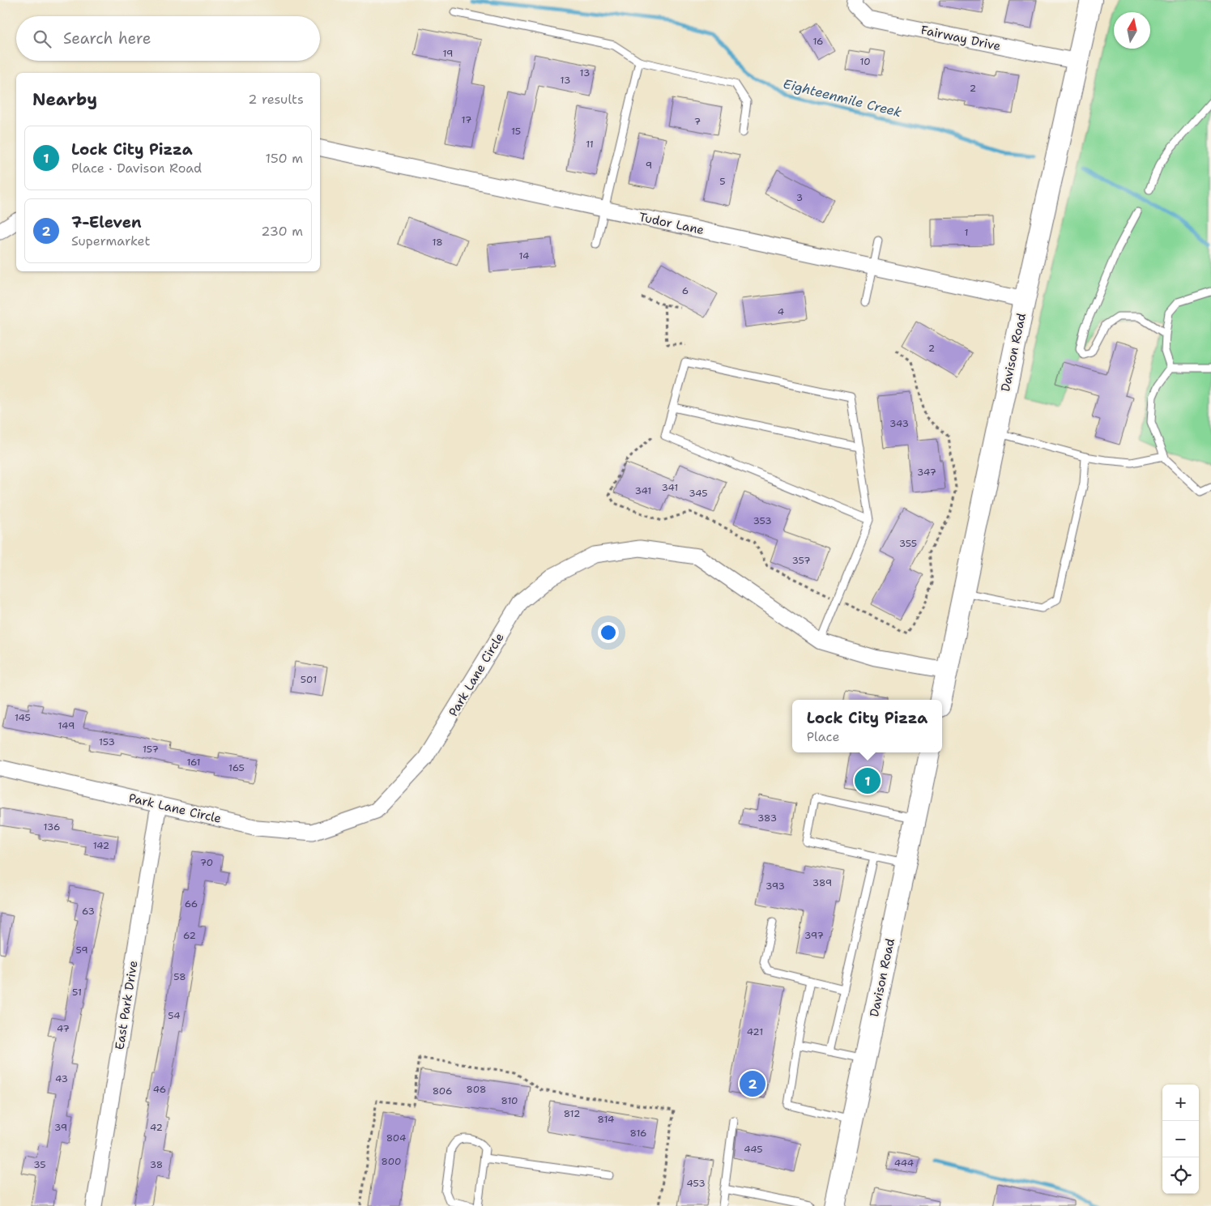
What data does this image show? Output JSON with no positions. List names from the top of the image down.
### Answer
{
  "streets": {
    "street": [
      "Fairway Drive",
      "Tudor Lane",
      "Davison Road",
      "Park Lane Circle",
      "East Park Drive"
    ]
  },
  "crossings": [
    ["Fairway Drive", "Davison Road"],
    ["Tudor Lane", "Davison Road"],
    ["Davison Road", "Park Lane Circle"],
    ["Park Lane Circle", "East Park Drive"]
  ],
  "water": ["Eighteenmile Creek"],
  "house_numbers": [
    "16",
    "19",
    "10",
    "13",
    "13",
    "2",
    "17",
    "7",
    "15",
    "11",
    "9",
    "5",
    "3",
    "1",
    "18",
    "14",
    "6",
    "4",
    "2",
    "343",
    "347",
    "341",
    "341",
    "345",
    "353",
    "355",
    "357",
    "501",
    "145",
    "149",
    "153",
    "157",
    "161",
    "165",
    "383",
    "136",
    "142",
    "70",
    "389",
    "393",
    "66",
    "63",
    "62",
    "397",
    "59",
    "58",
    "51",
    "54",
    "47",
    "421",
    "43",
    "46",
    "808",
    "806",
    "810",
    "812",
    "814",
    "39",
    "42",
    "816",
    "804",
    "445",
    "800",
    "444",
    "35",
    "38",
    "453"
  ],
  "north": "top",
  "page": {
    "search": "Search here",
    "heading": ["Nearby", "2 results"],
    "list": [
      {
        "mark": "1",
        "name": "Lock City Pizza",
        "note": "Place · Davison Road",
        "value": "150 m"
      },
      {
        "mark": "2",
        "name": "7-Eleven",
        "note": "Supermarket",
        "value": "230 m"
      }
    ],
    "popup": ["Lock City Pizza", "Place"],
    "pins": ["1", "2"],
    "map_buttons": ["+", "−"]
  }
}
